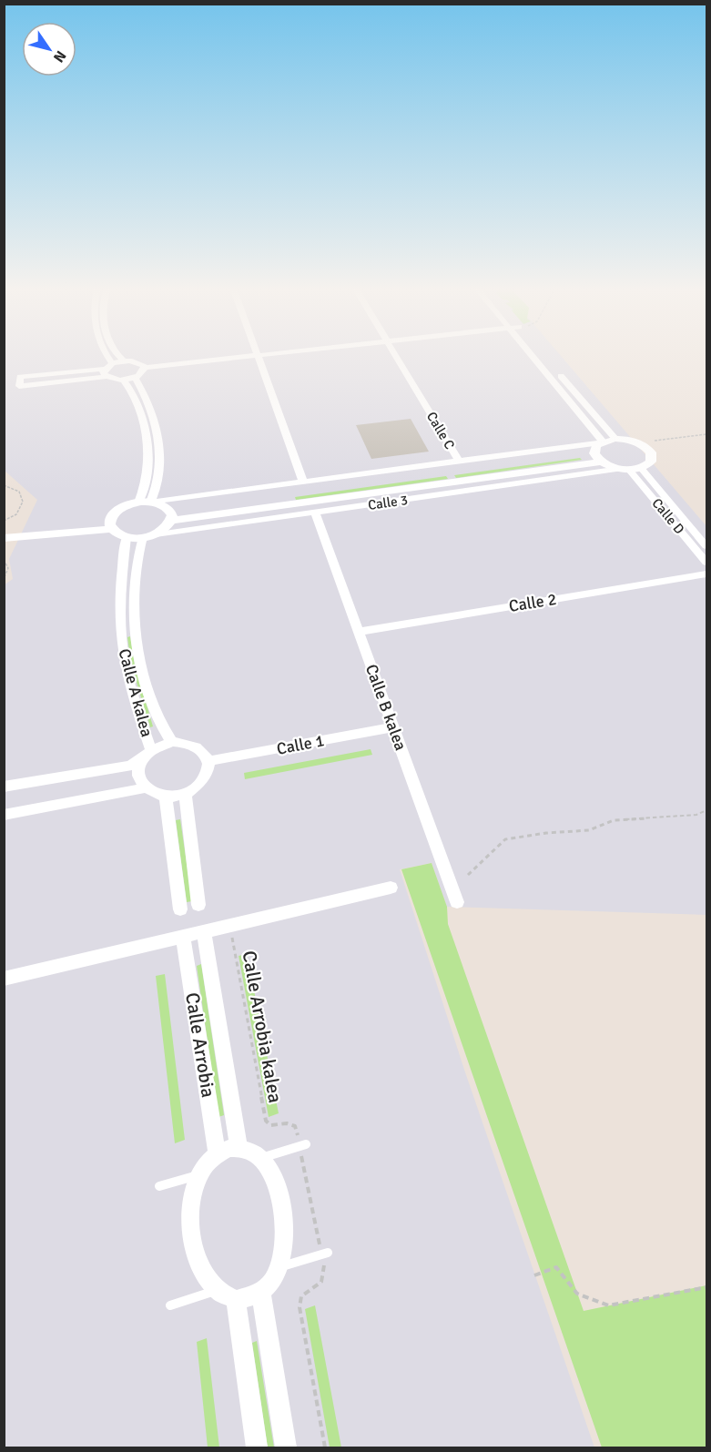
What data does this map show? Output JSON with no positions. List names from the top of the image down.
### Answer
{
  "streets": {
    "street": [
      "Calle C",
      "Calle 3",
      "Calle D",
      "Calle 2",
      "Calle A kalea",
      "Calle B kalea",
      "Calle 1",
      "Calle Arrobia"
    ],
    "path": ["Calle Arrobia kalea"]
  },
  "crossings": [
    ["Calle C", "Calle 3"],
    ["Calle 3", "Calle D"],
    ["Calle 3", "Calle A kalea"],
    ["Calle 3", "Calle B kalea"],
    ["Calle 2", "Calle B kalea"],
    ["Calle A kalea", "Calle 1"],
    ["Calle B kalea", "Calle 1"]
  ],
  "north": "bottom right"
}
